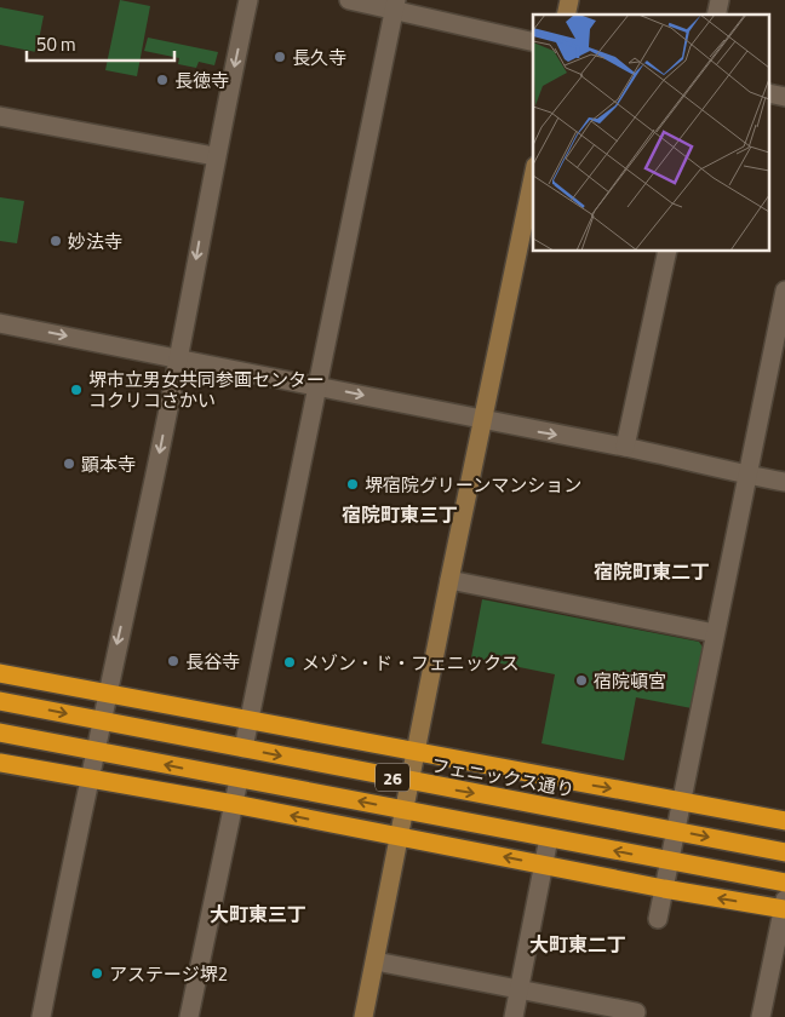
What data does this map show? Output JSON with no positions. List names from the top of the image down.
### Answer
{
  "streets": {
    "highway": ["26", "フェニックス通り"]
  },
  "districts": [
    "宿院町東三丁",
    "宿院町東二丁",
    "大町東三丁",
    "大町東二丁"
  ],
  "places": [
    "長久寺",
    "長徳寺",
    "妙法寺",
    "堺市立男女共同参画センター コクリコさかい",
    "顕本寺",
    "堺宿院グリーンマンション",
    "長谷寺",
    "メゾン・ド・フェニックス",
    "宿院頓宮",
    "アステージ堺2"
  ],
  "scale_bar": "50 m"
}
